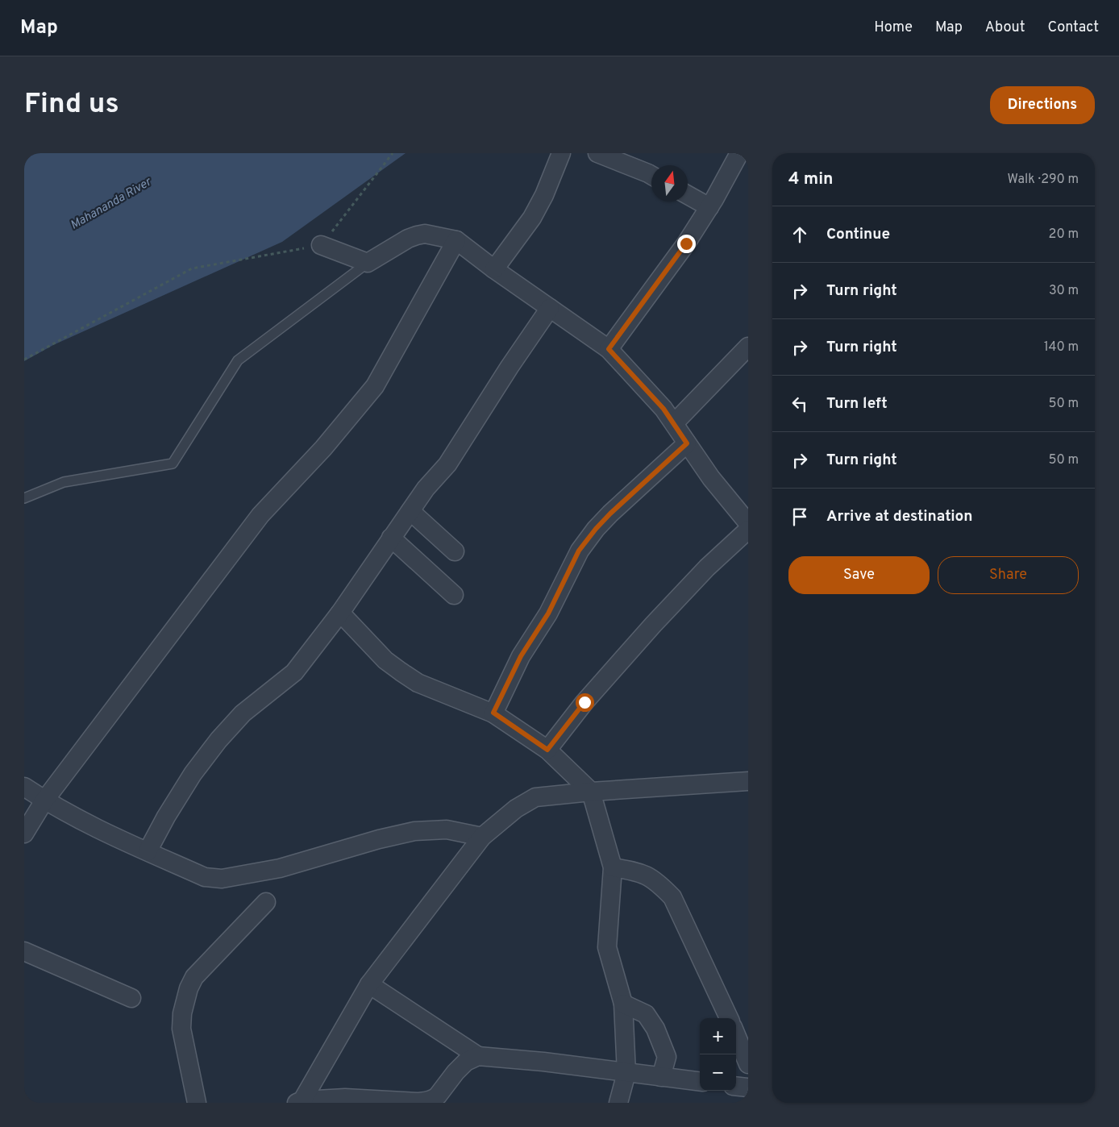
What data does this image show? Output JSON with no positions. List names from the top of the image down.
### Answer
{
  "water": ["Mahananda River"],
  "north": "top",
  "page": {
    "header": "Map",
    "nav": [
      "Home",
      "Map",
      "About",
      "Contact"
    ],
    "buttons": [
      "Directions",
      ["Save", "Share"]
    ],
    "title": "Find us",
    "heading": ["4 min", "Walk · 290 m"],
    "list": [
      ["Continue", "20 m"],
      ["Turn right", "30 m"],
      ["Turn right", "140 m"],
      ["Turn left", "50 m"],
      ["Turn right", "50 m"],
      "Arrive at destination"
    ],
    "map_buttons": ["+", "−"]
  }
}
